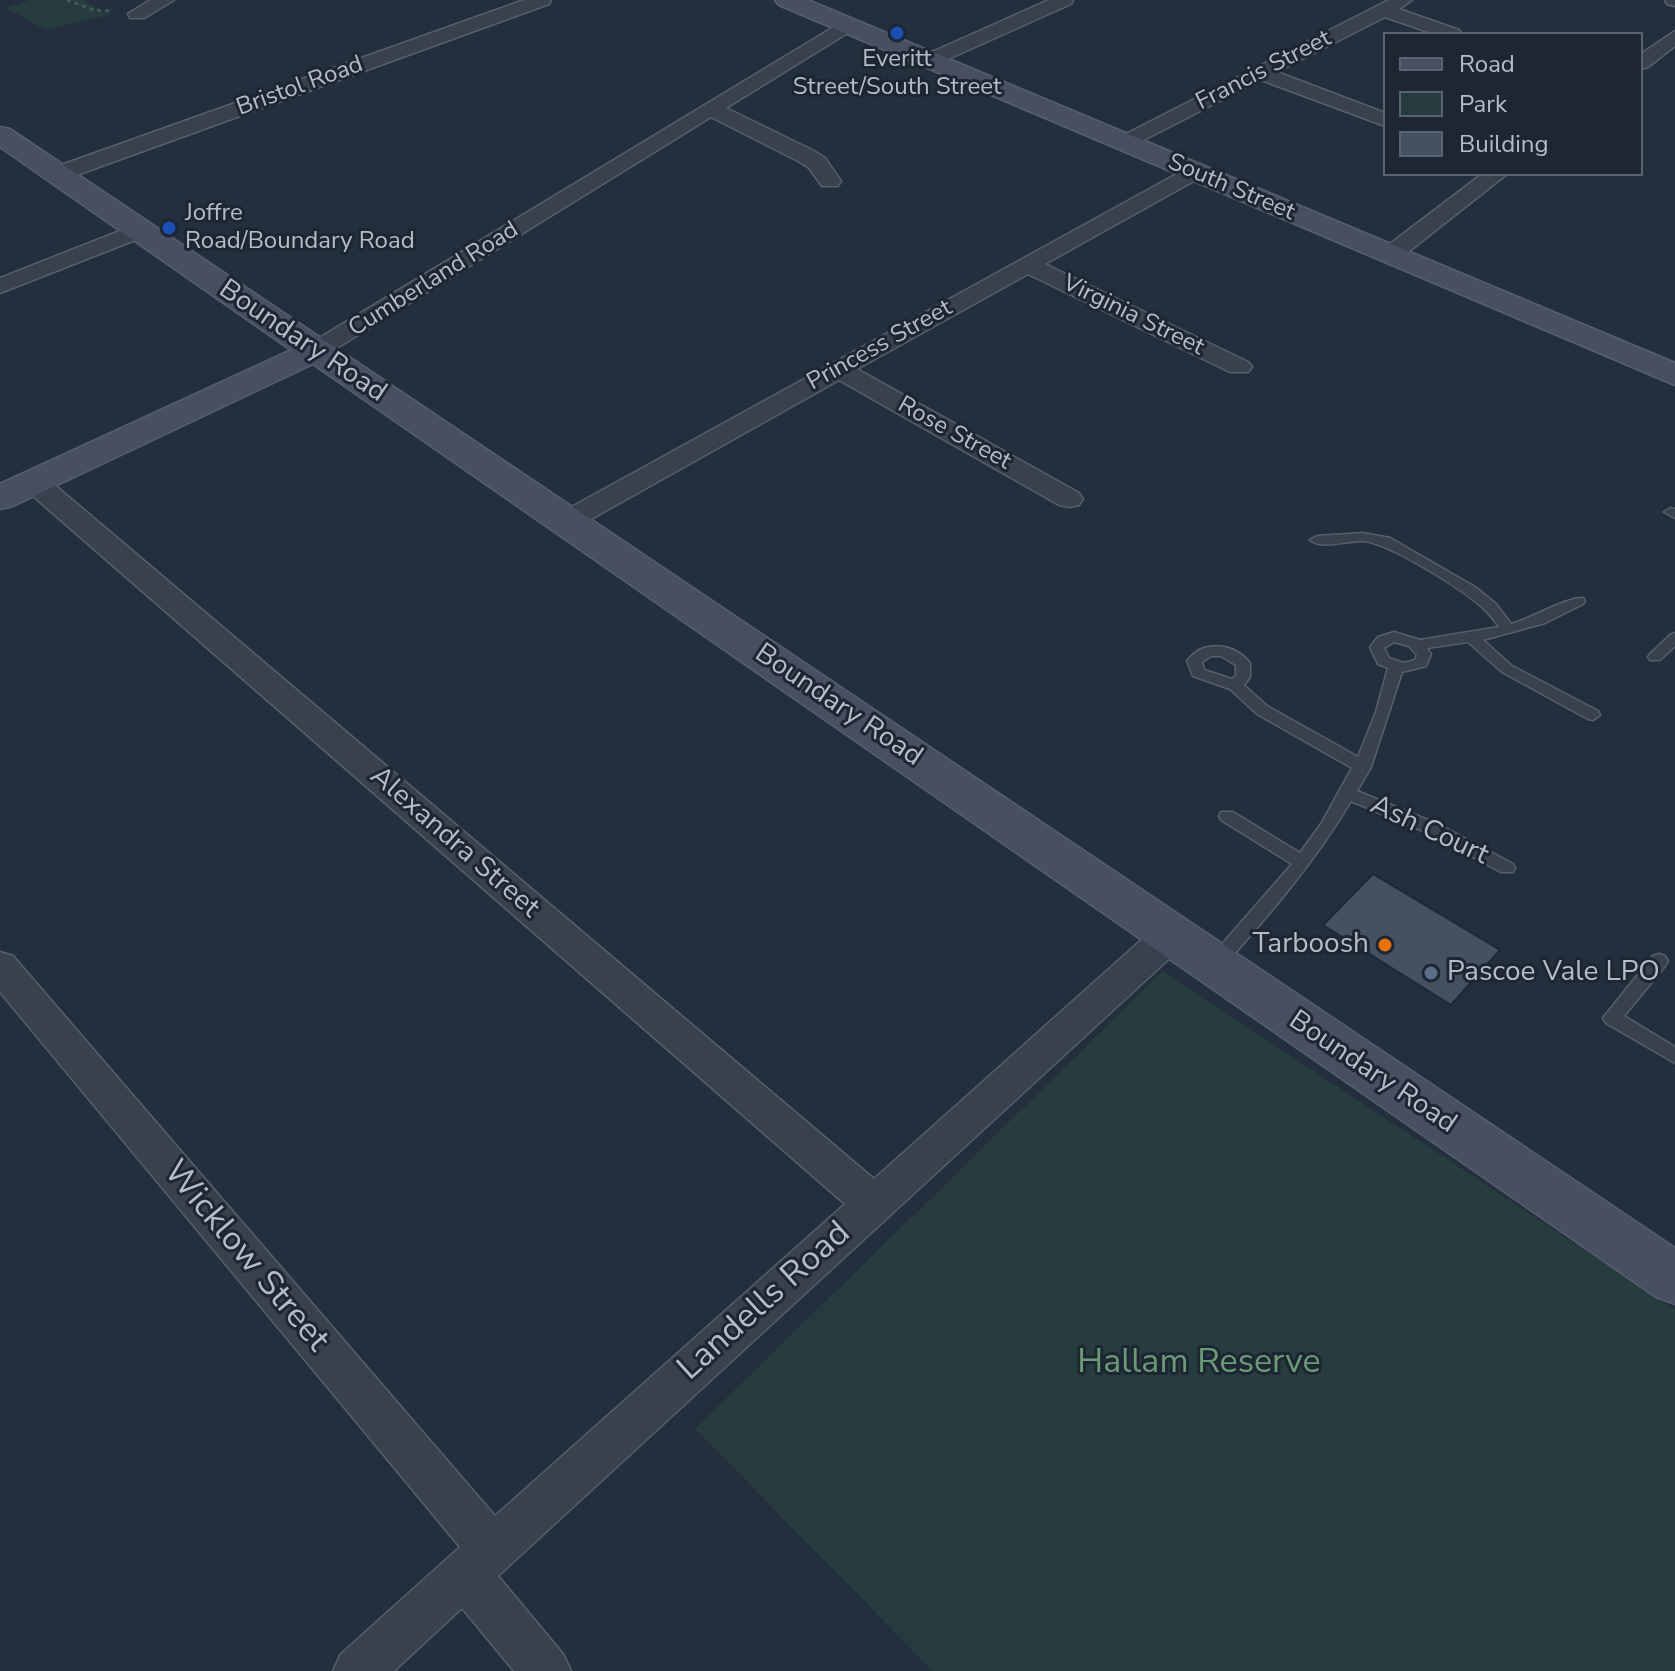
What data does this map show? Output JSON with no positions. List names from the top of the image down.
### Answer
{
  "streets": {
    "main road": ["South Street", "Cumberland Road", "Boundary Road"],
    "street": [
      "Francis Street",
      "Bristol Road",
      "Virginia Street",
      "Princess Street",
      "Rose Street",
      "Alexandra Street",
      "Wicklow Street",
      "Landells Road"
    ],
    "lane": ["Ash Court"]
  },
  "crossings": [
    ["Francis Street", "South Street"],
    ["Bristol Road", "Boundary Road"],
    ["South Street", "Cumberland Road"],
    ["South Street", "Princess Street"],
    ["Cumberland Road", "Boundary Road"],
    ["Cumberland Road", "Alexandra Street"],
    ["Virginia Street", "Princess Street"],
    ["Boundary Road", "Princess Street"],
    ["Boundary Road", "Landells Road"],
    ["Princess Street", "Rose Street"],
    ["Alexandra Street", "Landells Road"],
    ["Wicklow Street", "Landells Road"]
  ],
  "parks": ["Hallam Reserve"],
  "places": [
    "Everitt Street/South Street",
    "Joffre Road/Boundary Road",
    "Tarboosh",
    "Pascoe Vale LPO"
  ],
  "legend": ["Road", "Park", "Building"]
}
